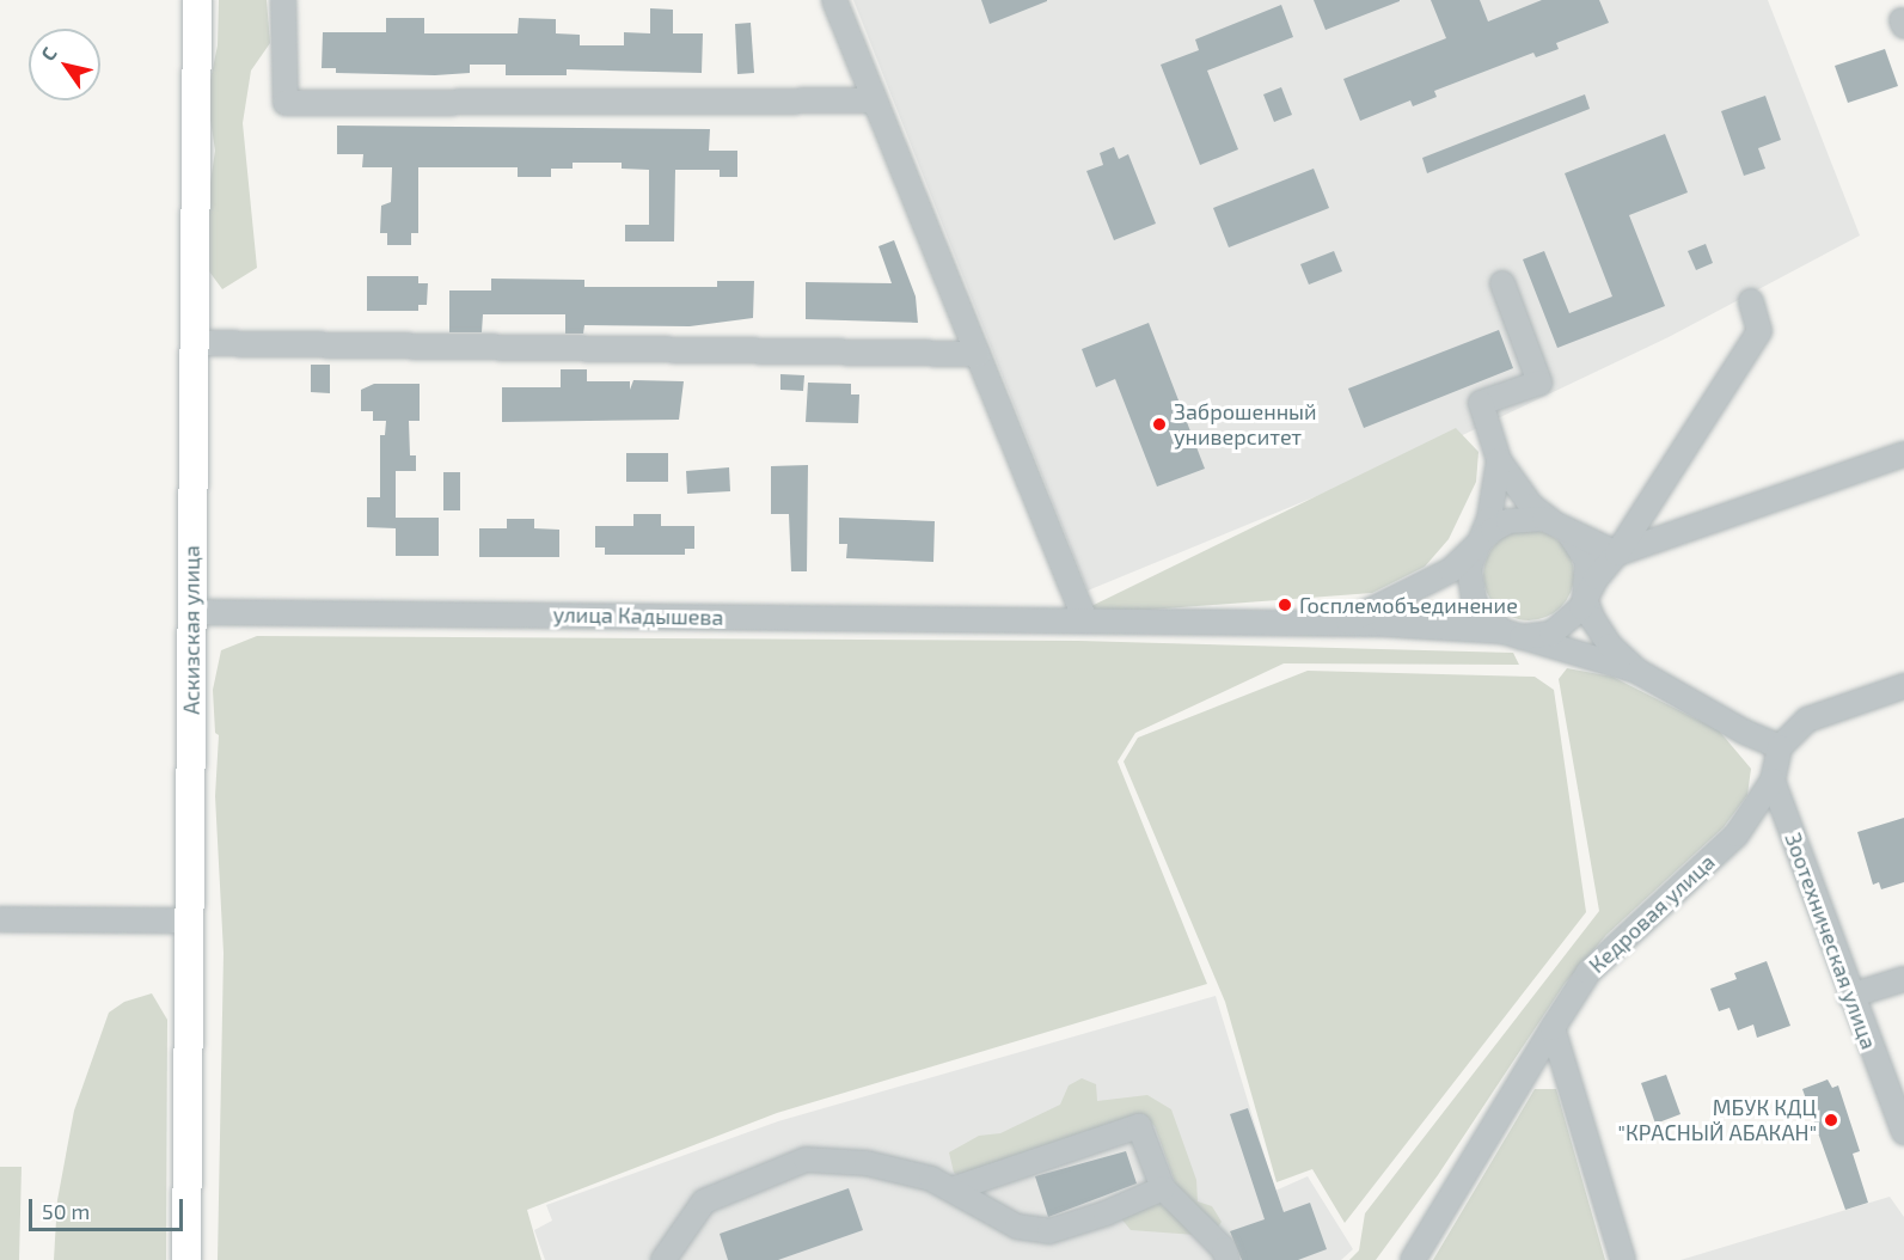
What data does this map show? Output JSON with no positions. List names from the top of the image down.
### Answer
{
  "streets": {
    "main road": ["Аскизская улица"],
    "street": ["улица Кадышева", "Кедровая улица", "Зоотехническая улица"]
  },
  "crossings": [
    ["улица Кадышева", "Аскизская улица"],
    ["Кедровая улица", "Зоотехническая улица"]
  ],
  "places": ["Заброшенный университет", "Госплемобъединение", "МБУК КДЦ \"КРАСНЫЙ АБАКАН\""],
  "scale_bar": "50 m",
  "north": "top left"
}
